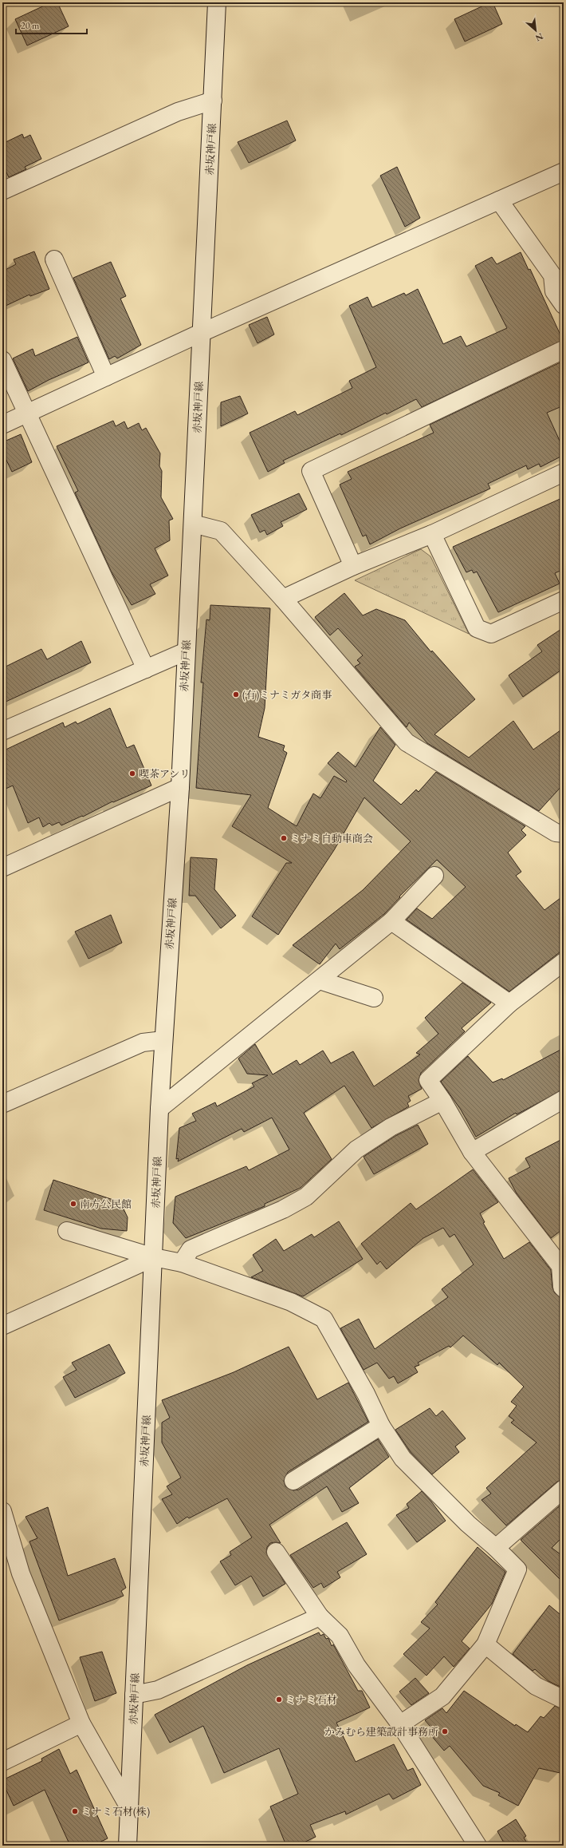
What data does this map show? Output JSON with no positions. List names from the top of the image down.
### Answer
{
  "streets": {
    "street": ["赤坂神戸線"]
  },
  "places": [
    "(有)ミナミガタ商事",
    "喫茶アンリ",
    "ミナミ自動車商会",
    "南方公民館",
    "ミナミ石材",
    "かみむら建築設計事務所",
    "ミナミ石材(株)"
  ],
  "scale_bar": "20 m",
  "north": "bottom right"
}
